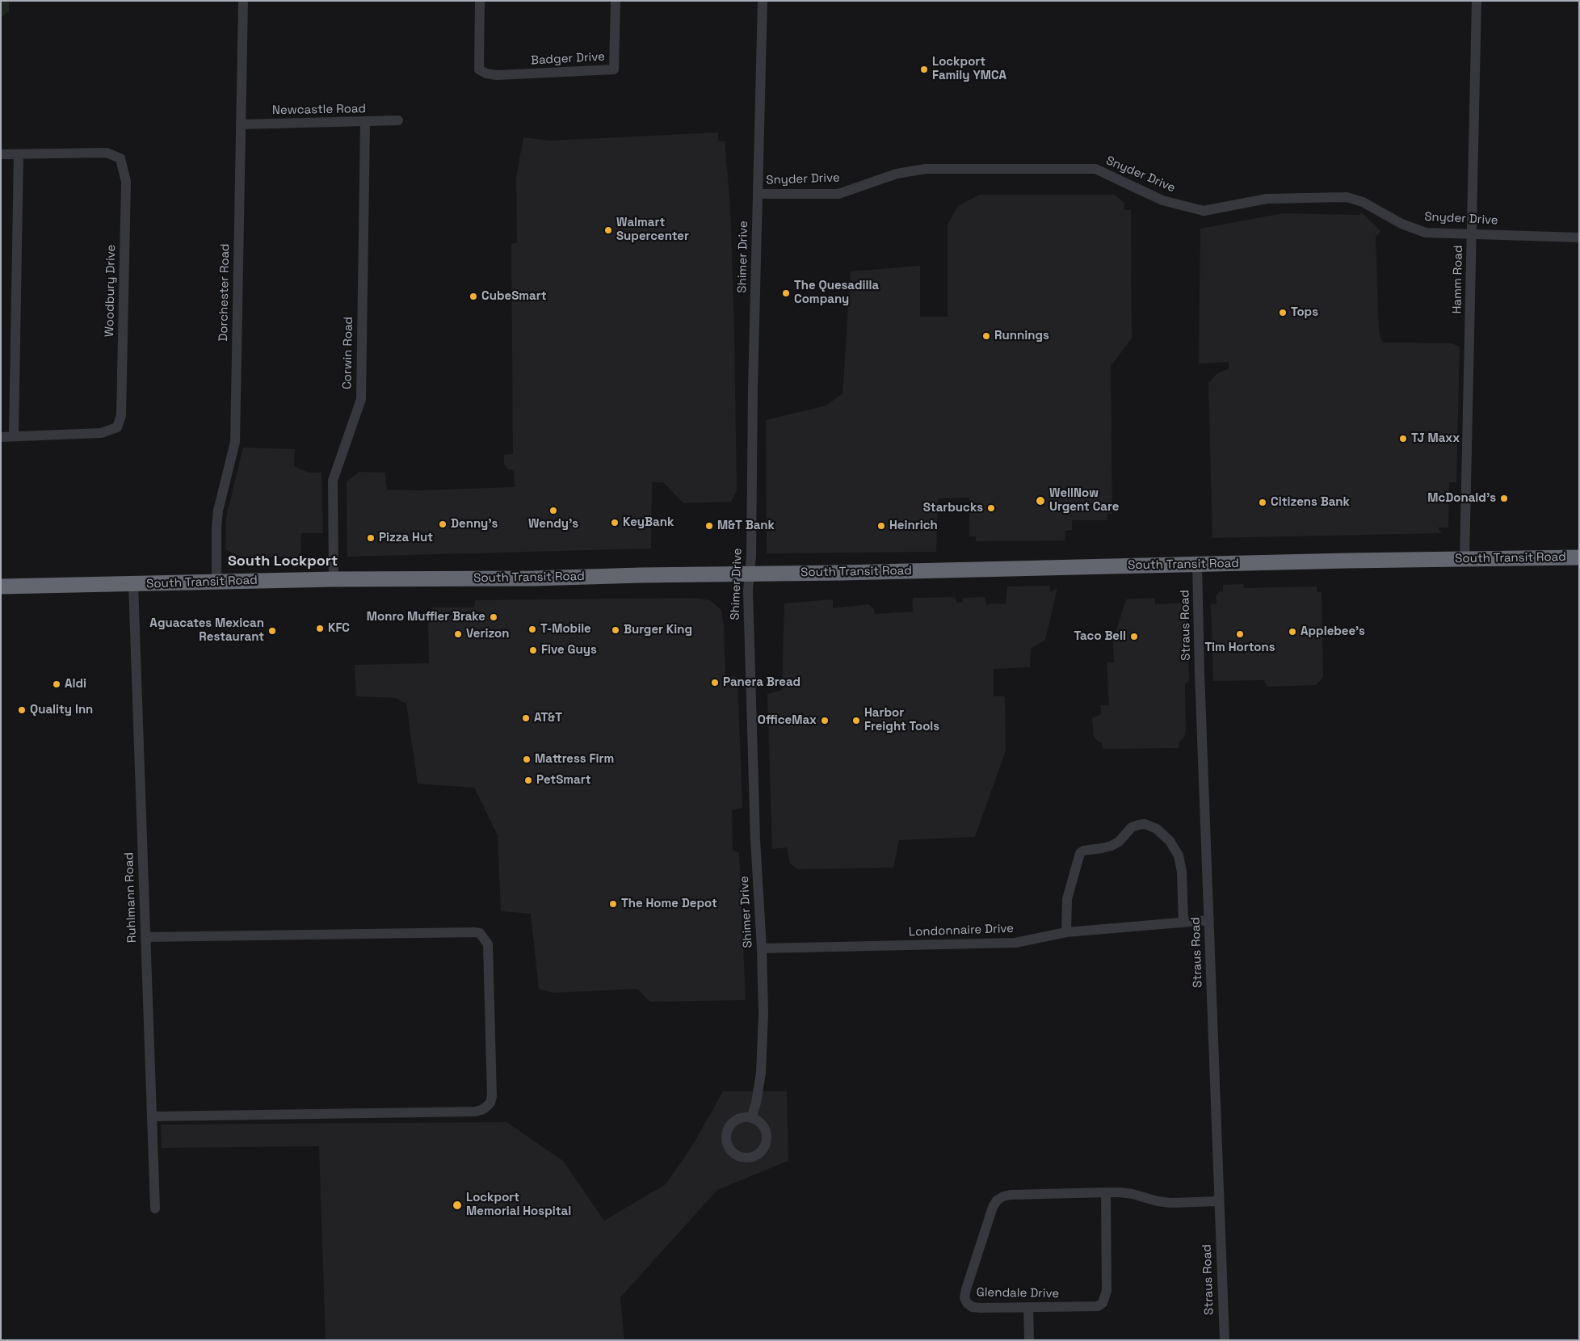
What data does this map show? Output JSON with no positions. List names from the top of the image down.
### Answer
{
  "streets": {
    "highway": ["South Transit Road"],
    "street": [
      "Badger Drive",
      "Newcastle Road",
      "Snyder Drive",
      "Shimer Drive",
      "Hamm Road",
      "Woodbury Drive",
      "Dorchester Road",
      "Corwin Road",
      "Straus Road",
      "Ruhlmann Road",
      "Londonnaire Drive",
      "Glendale Drive"
    ]
  },
  "crossings": [
    ["Newcastle Road", "Dorchester Road"],
    ["Newcastle Road", "Corwin Road"],
    ["Snyder Drive", "Shimer Drive"],
    ["Snyder Drive", "Hamm Road"],
    ["Shimer Drive", "South Transit Road"],
    ["Shimer Drive", "Londonnaire Drive"],
    ["Hamm Road", "South Transit Road"],
    ["Dorchester Road", "South Transit Road"],
    ["Corwin Road", "South Transit Road"],
    ["South Transit Road", "Straus Road"],
    ["South Transit Road", "Ruhlmann Road"],
    ["Straus Road", "Londonnaire Drive"],
    ["Straus Road", "Glendale Drive"]
  ],
  "districts": ["South Lockport"],
  "places": [
    "Lockport Family YMCA",
    "Walmart Supercenter",
    "The Quesadilla Company",
    "CubeSmart",
    "Tops",
    "Runnings",
    "TJ Maxx",
    "McDonald's",
    "WellNow Urgent Care",
    "Citizens Bank",
    "Starbucks",
    "Wendy's",
    "KeyBank",
    "Denny's",
    "M&T Bank",
    "Heinrich",
    "Pizza Hut",
    "Monro Muffler Brake",
    "KFC",
    "T-Mobile",
    "Burger King",
    "Aguacates Mexican Restaurant",
    "Applebee's",
    "Verizon",
    "Tim Hortons",
    "Taco Bell",
    "Five Guys",
    "Panera Bread",
    "Aldi",
    "Quality Inn",
    "AT&T",
    "OfficeMax",
    "Harbor Freight Tools",
    "Mattress Firm",
    "PetSmart",
    "The Home Depot",
    "Lockport Memorial Hospital"
  ]
}
